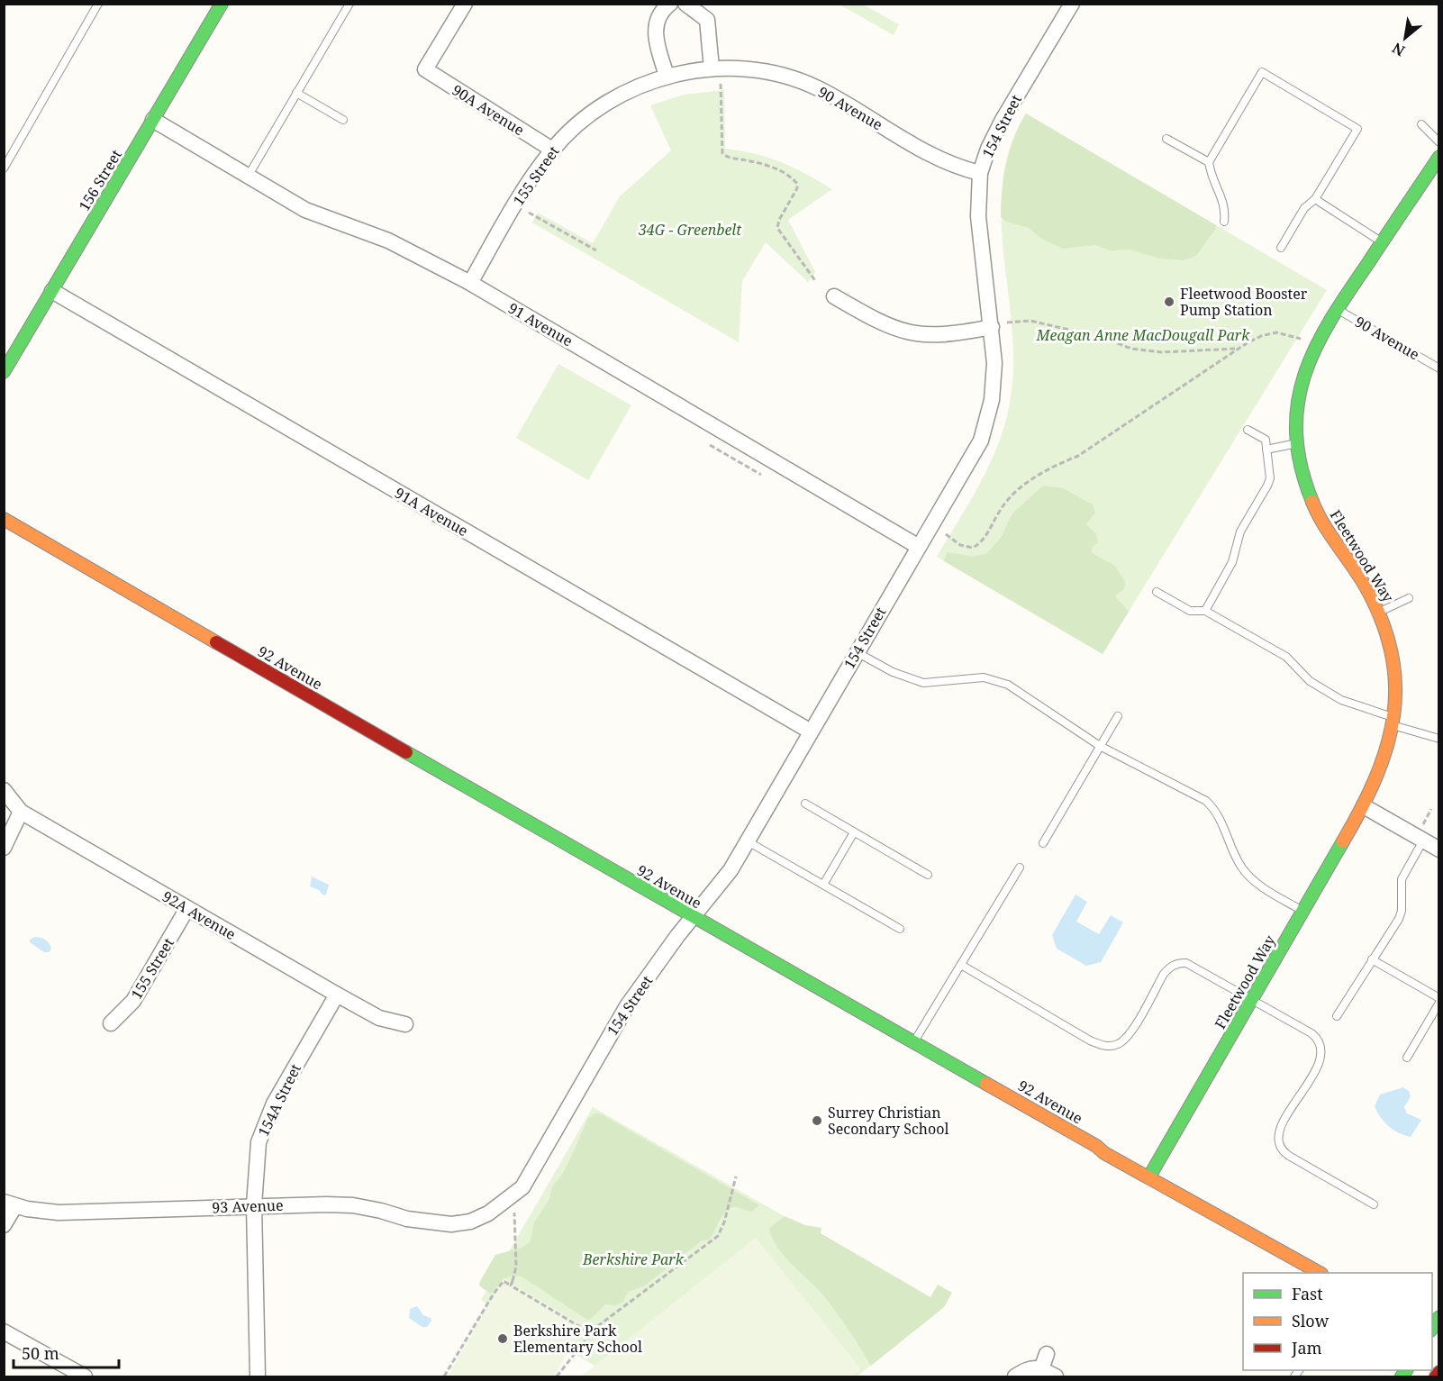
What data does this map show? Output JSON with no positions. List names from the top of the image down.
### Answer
{
  "streets": {
    "street": [
      "90 Avenue",
      "90A Avenue",
      "154 Street",
      "155 Street",
      "156 Street",
      "91 Avenue",
      "91A Avenue",
      "Fleetwood Way",
      "92 Avenue",
      "92A Avenue",
      "154A Street",
      "93 Avenue"
    ]
  },
  "crossings": [
    ["90 Avenue", "154 Street"],
    ["90 Avenue", "155 Street"],
    ["90 Avenue", "Fleetwood Way"],
    ["90A Avenue", "155 Street"],
    ["154 Street", "91 Avenue"],
    ["154 Street", "91A Avenue"],
    ["154 Street", "92 Avenue"],
    ["154 Street", "93 Avenue"],
    ["155 Street", "91 Avenue"],
    ["155 Street", "92A Avenue"],
    ["156 Street", "91 Avenue"],
    ["156 Street", "91A Avenue"],
    ["Fleetwood Way", "92 Avenue"],
    ["92A Avenue", "154A Street"],
    ["154A Street", "93 Avenue"]
  ],
  "parks": ["34G - Greenbelt", "Meagan Anne MacDougall Park", "Berkshire Park"],
  "places": ["Fleetwood Booster Pump Station", "Surrey Christian Secondary School", "Berkshire Park Elementary School"],
  "legend": ["Fast", "Slow", "Jam"],
  "scale_bar": "50 m",
  "north": "bottom left"
}
